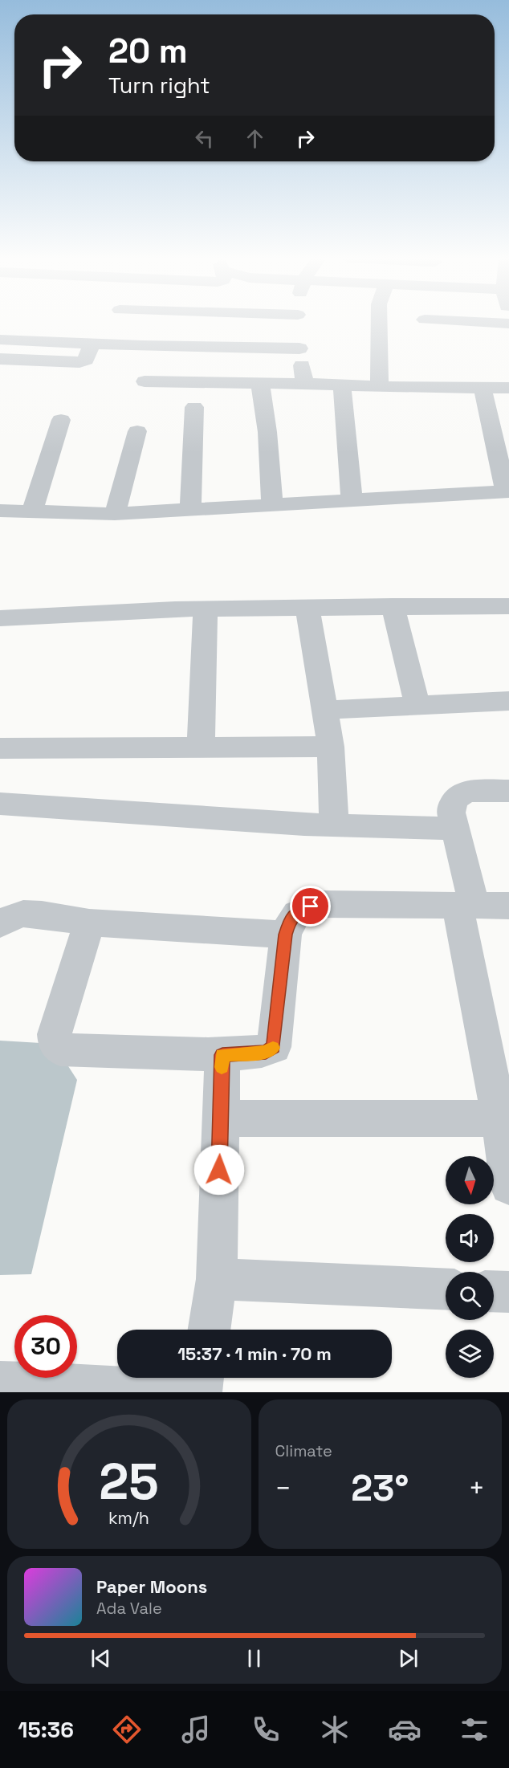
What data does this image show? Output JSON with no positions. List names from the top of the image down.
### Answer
{
  "north": "bottom",
  "page": {
    "turn": ["20 m", "Turn right"],
    "limit": "30",
    "trip": "15:37 · 1 min · 70 m",
    "tile": "Climate",
    "heat": ["−", "23°", "+"],
    "song": ["Paper Moons", "Ada Vale"],
    "tabs": "15:36",
    "gauge": ["25", "km/h"]
  }
}
